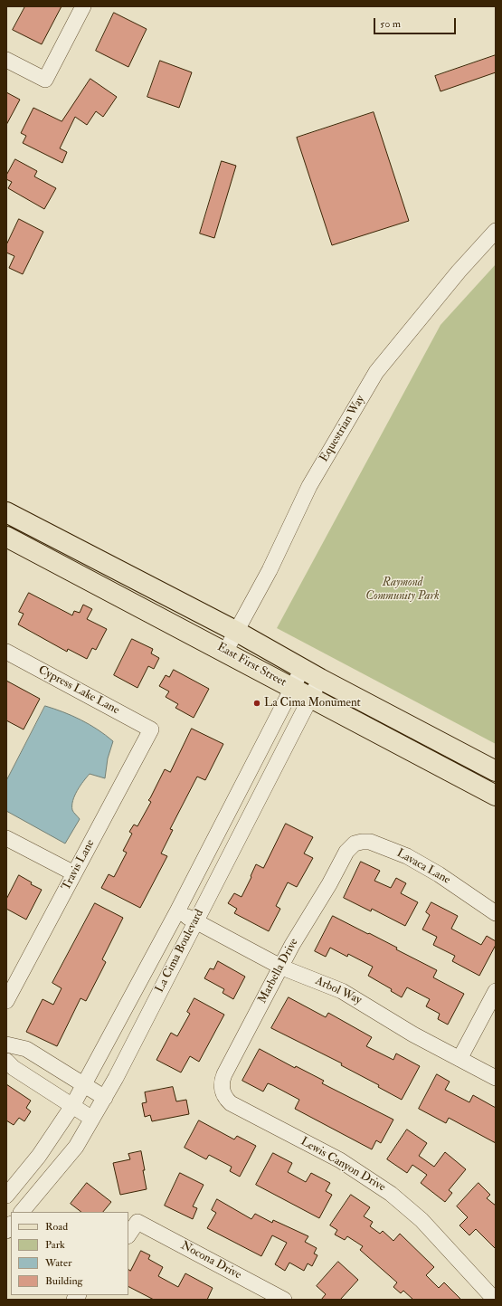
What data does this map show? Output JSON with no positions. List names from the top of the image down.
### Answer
{
  "streets": {
    "main road": ["East First Street"],
    "street": [
      "Equestrian Way",
      "Cypress Lake Lane",
      "Travis Lane",
      "Lavaca Lane",
      "La Cima Boulevard",
      "Marbella Drive",
      "Arbol Way",
      "Lewis Canyon Drive",
      "Nocona Drive"
    ]
  },
  "crossings": [
    ["Equestrian Way", "East First Street"],
    ["East First Street", "La Cima Boulevard"],
    ["Cypress Lake Lane", "Travis Lane"],
    ["Lavaca Lane", "Marbella Drive"],
    ["La Cima Boulevard", "Arbol Way"],
    ["Marbella Drive", "Arbol Way"],
    ["Marbella Drive", "Lewis Canyon Drive"]
  ],
  "parks": ["Raymond Community Park"],
  "places": ["La Cima Monument"],
  "legend": [
    "Road",
    "Park",
    "Water",
    "Building"
  ],
  "scale_bar": "50 m"
}
